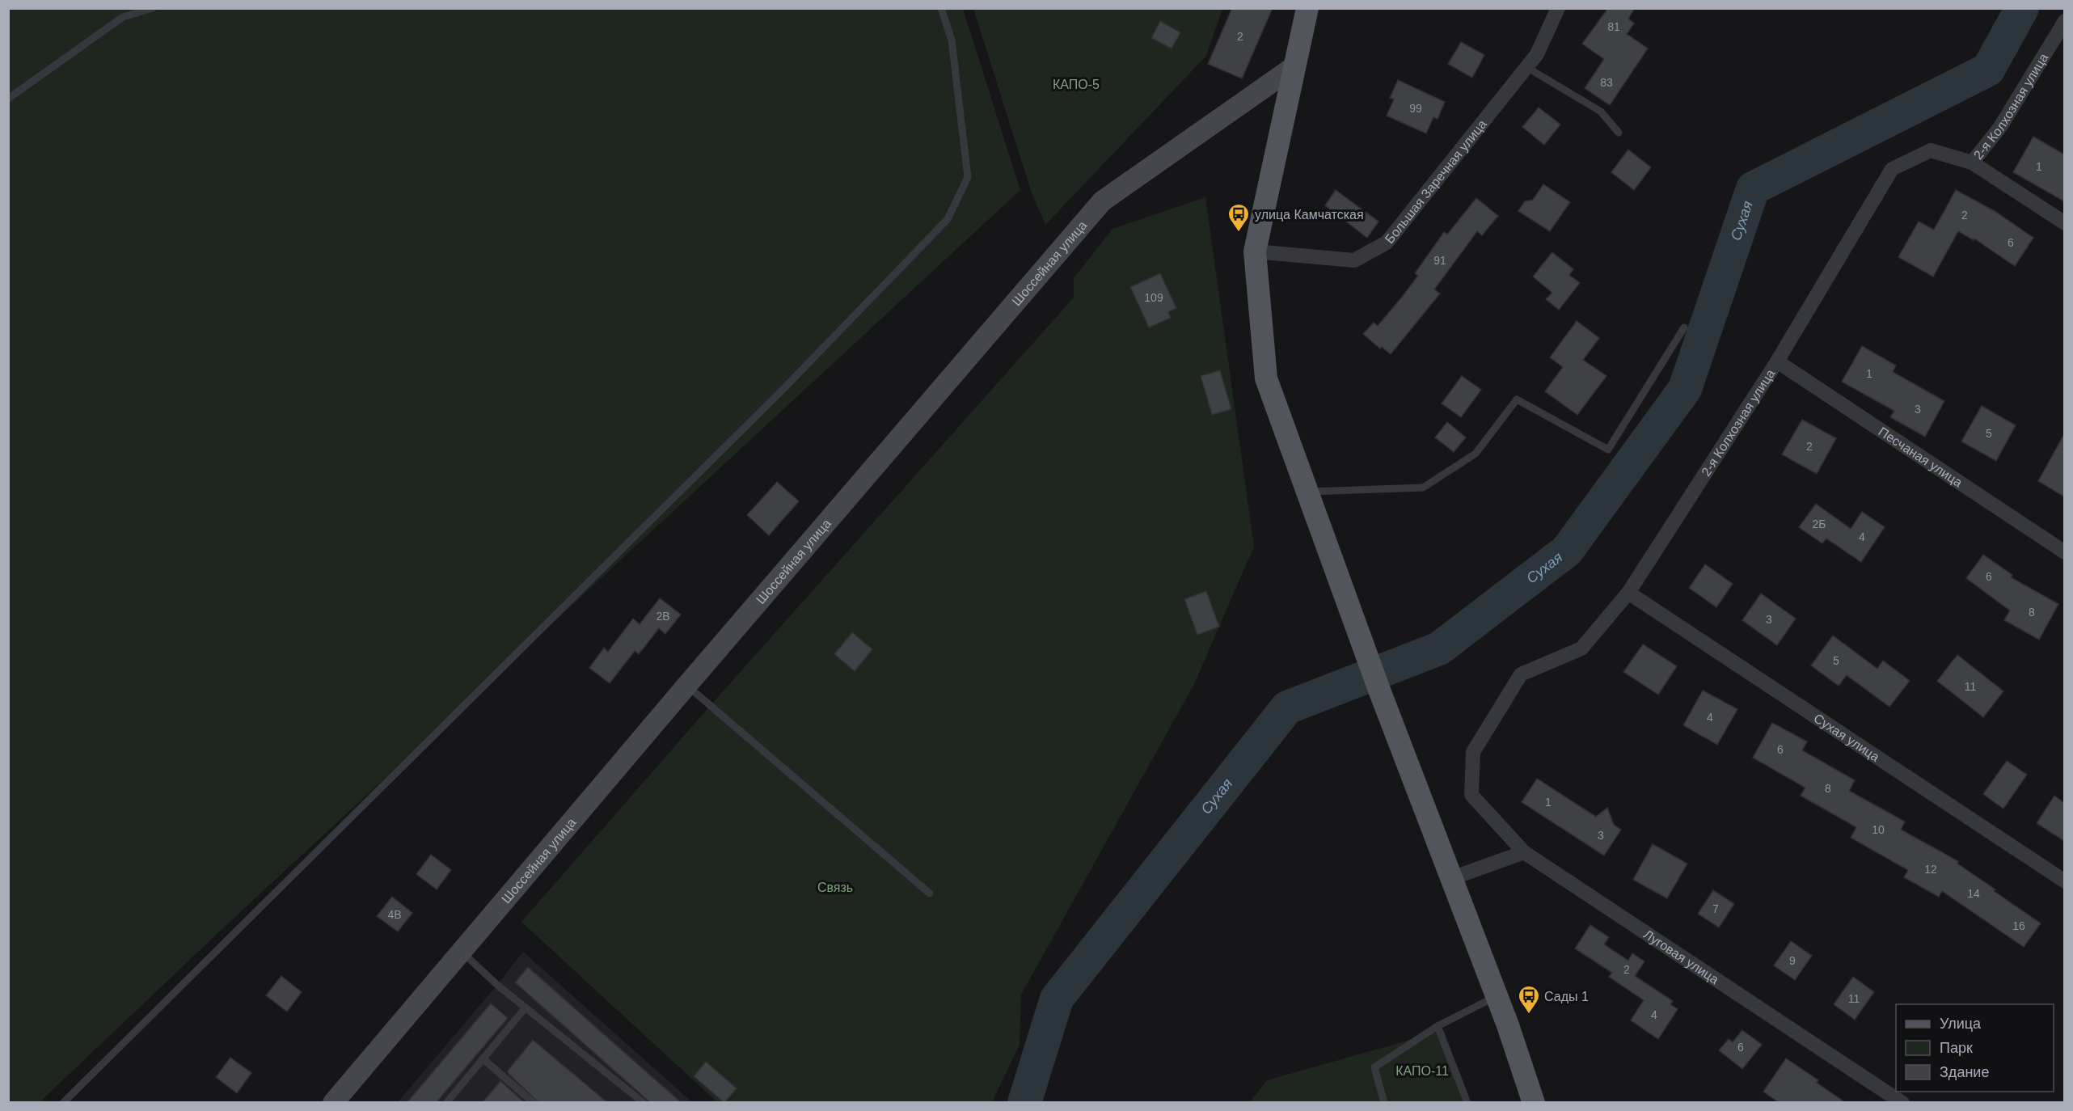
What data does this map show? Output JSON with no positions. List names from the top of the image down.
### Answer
{
  "streets": {
    "street": [
      "2-я Колхозная улица",
      "Большая Заречная улица",
      "Шоссейная улица",
      "Песчаная улица",
      "Сухая улица",
      "Луговая улица"
    ]
  },
  "crossings": [
    ["2-я Колхозная улица", "Песчаная улица"],
    ["2-я Колхозная улица", "Сухая улица"],
    ["2-я Колхозная улица", "Луговая улица"]
  ],
  "water": ["Сухая"],
  "parks": ["КАПО-5", "Связь", "КАПО-11"],
  "places": {
    "bus stop": ["улица Камчатская", "Сады 1"]
  },
  "house_numbers": [
    "81",
    "2",
    "83",
    "99",
    "1",
    "2",
    "6",
    "91",
    "109",
    "1",
    "3",
    "5",
    "2",
    "2Б",
    "4",
    "6",
    "8",
    "2В",
    "3",
    "5",
    "11",
    "4",
    "6",
    "8",
    "1",
    "10",
    "3",
    "12",
    "14",
    "7",
    "4В",
    "16",
    "9",
    "2",
    "11",
    "4",
    "6"
  ],
  "legend": ["Улица", "Парк", "Здание"]
}
